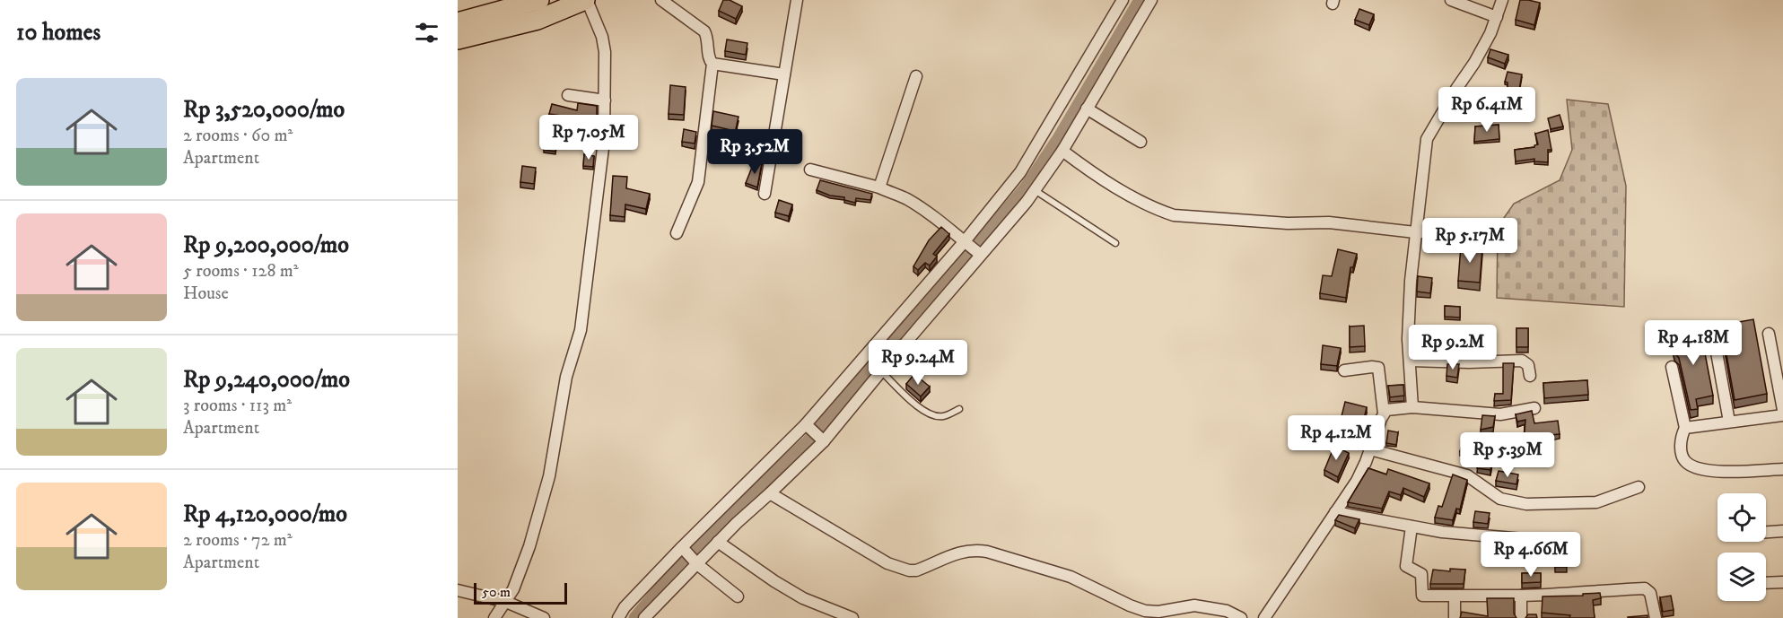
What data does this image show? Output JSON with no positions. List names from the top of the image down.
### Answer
{
  "scale_bar": "50 m",
  "page": {
    "heading": "10 homes",
    "list": [
      {
        "name": "Rp 3,520,000/mo",
        "note": "2 rooms · 60 m² · Apartment"
      },
      {
        "name": "Rp 9,200,000/mo",
        "note": "5 rooms · 128 m² · House"
      },
      {
        "name": "Rp 9,240,000/mo",
        "note": "3 rooms · 113 m² · Apartment"
      },
      {
        "name": "Rp 4,120,000/mo",
        "note": "2 rooms · 72 m² · Apartment"
      }
    ],
    "price": [
      "Rp 6.41M",
      "Rp 7.05M",
      "Rp 3.52M",
      "Rp 5.17M",
      "Rp 4.18M",
      "Rp 9.2M",
      "Rp 9.24M",
      "Rp 4.12M",
      "Rp 5.39M",
      "Rp 4.66M"
    ],
    "scale": "50 m"
  }
}
